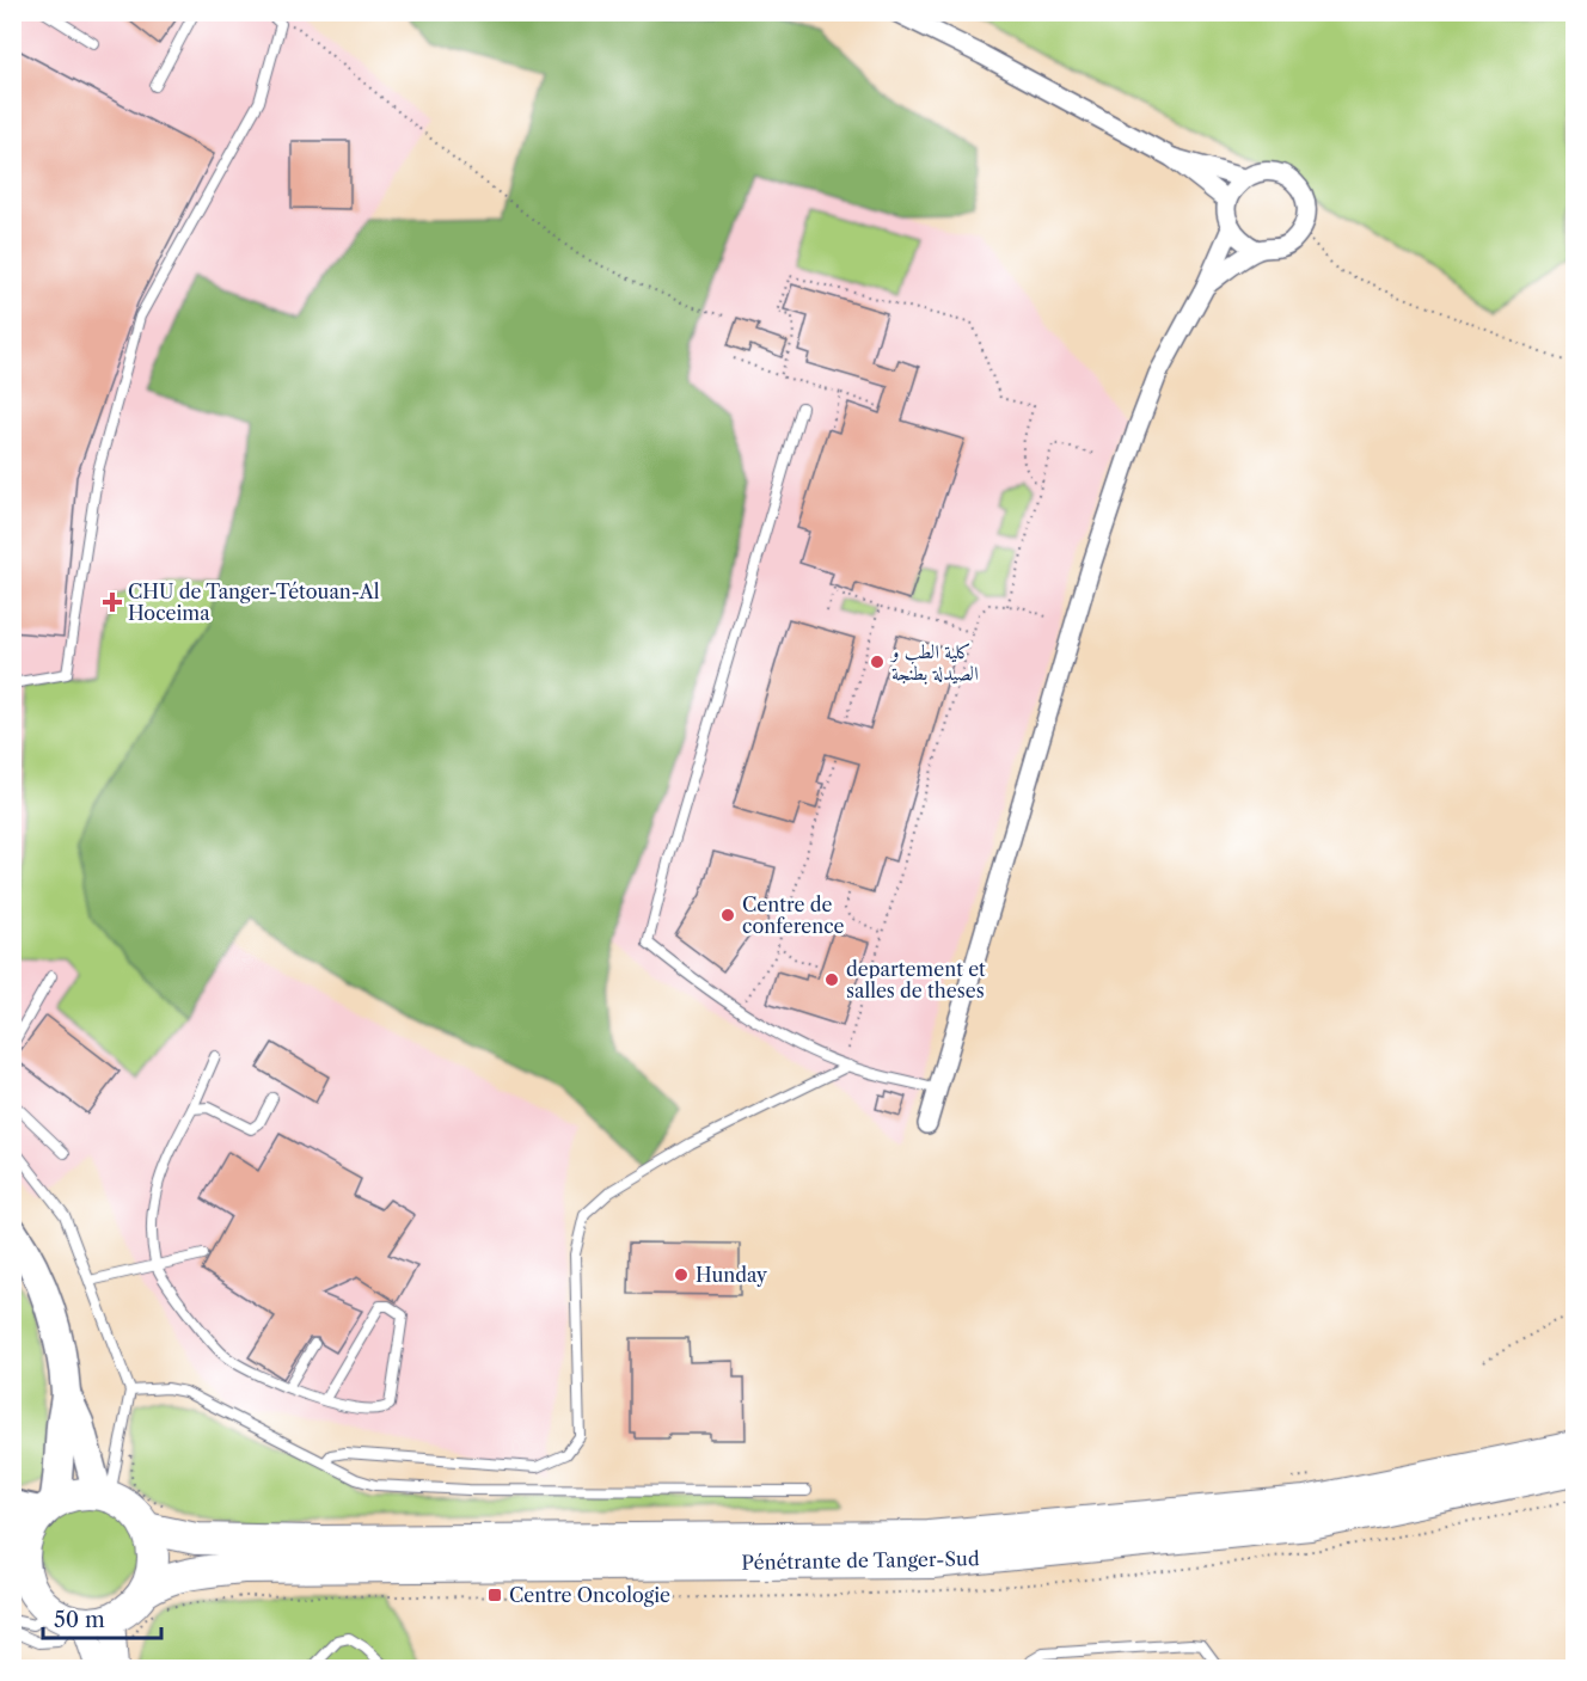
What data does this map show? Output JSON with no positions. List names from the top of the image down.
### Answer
{
  "streets": {
    "highway": ["Pénétrante de Tanger-Sud"]
  },
  "places": {
    "health": ["CHU de Tanger-Tétouan-Al Hoceima"],
    "other": [
      "كلية الطب و الصيدلة بطنجة",
      "Centre de conference",
      "departement et salles de theses",
      "Hunday"
    ],
    "transit": ["Centre Oncologie"]
  },
  "scale_bar": "50 m"
}
